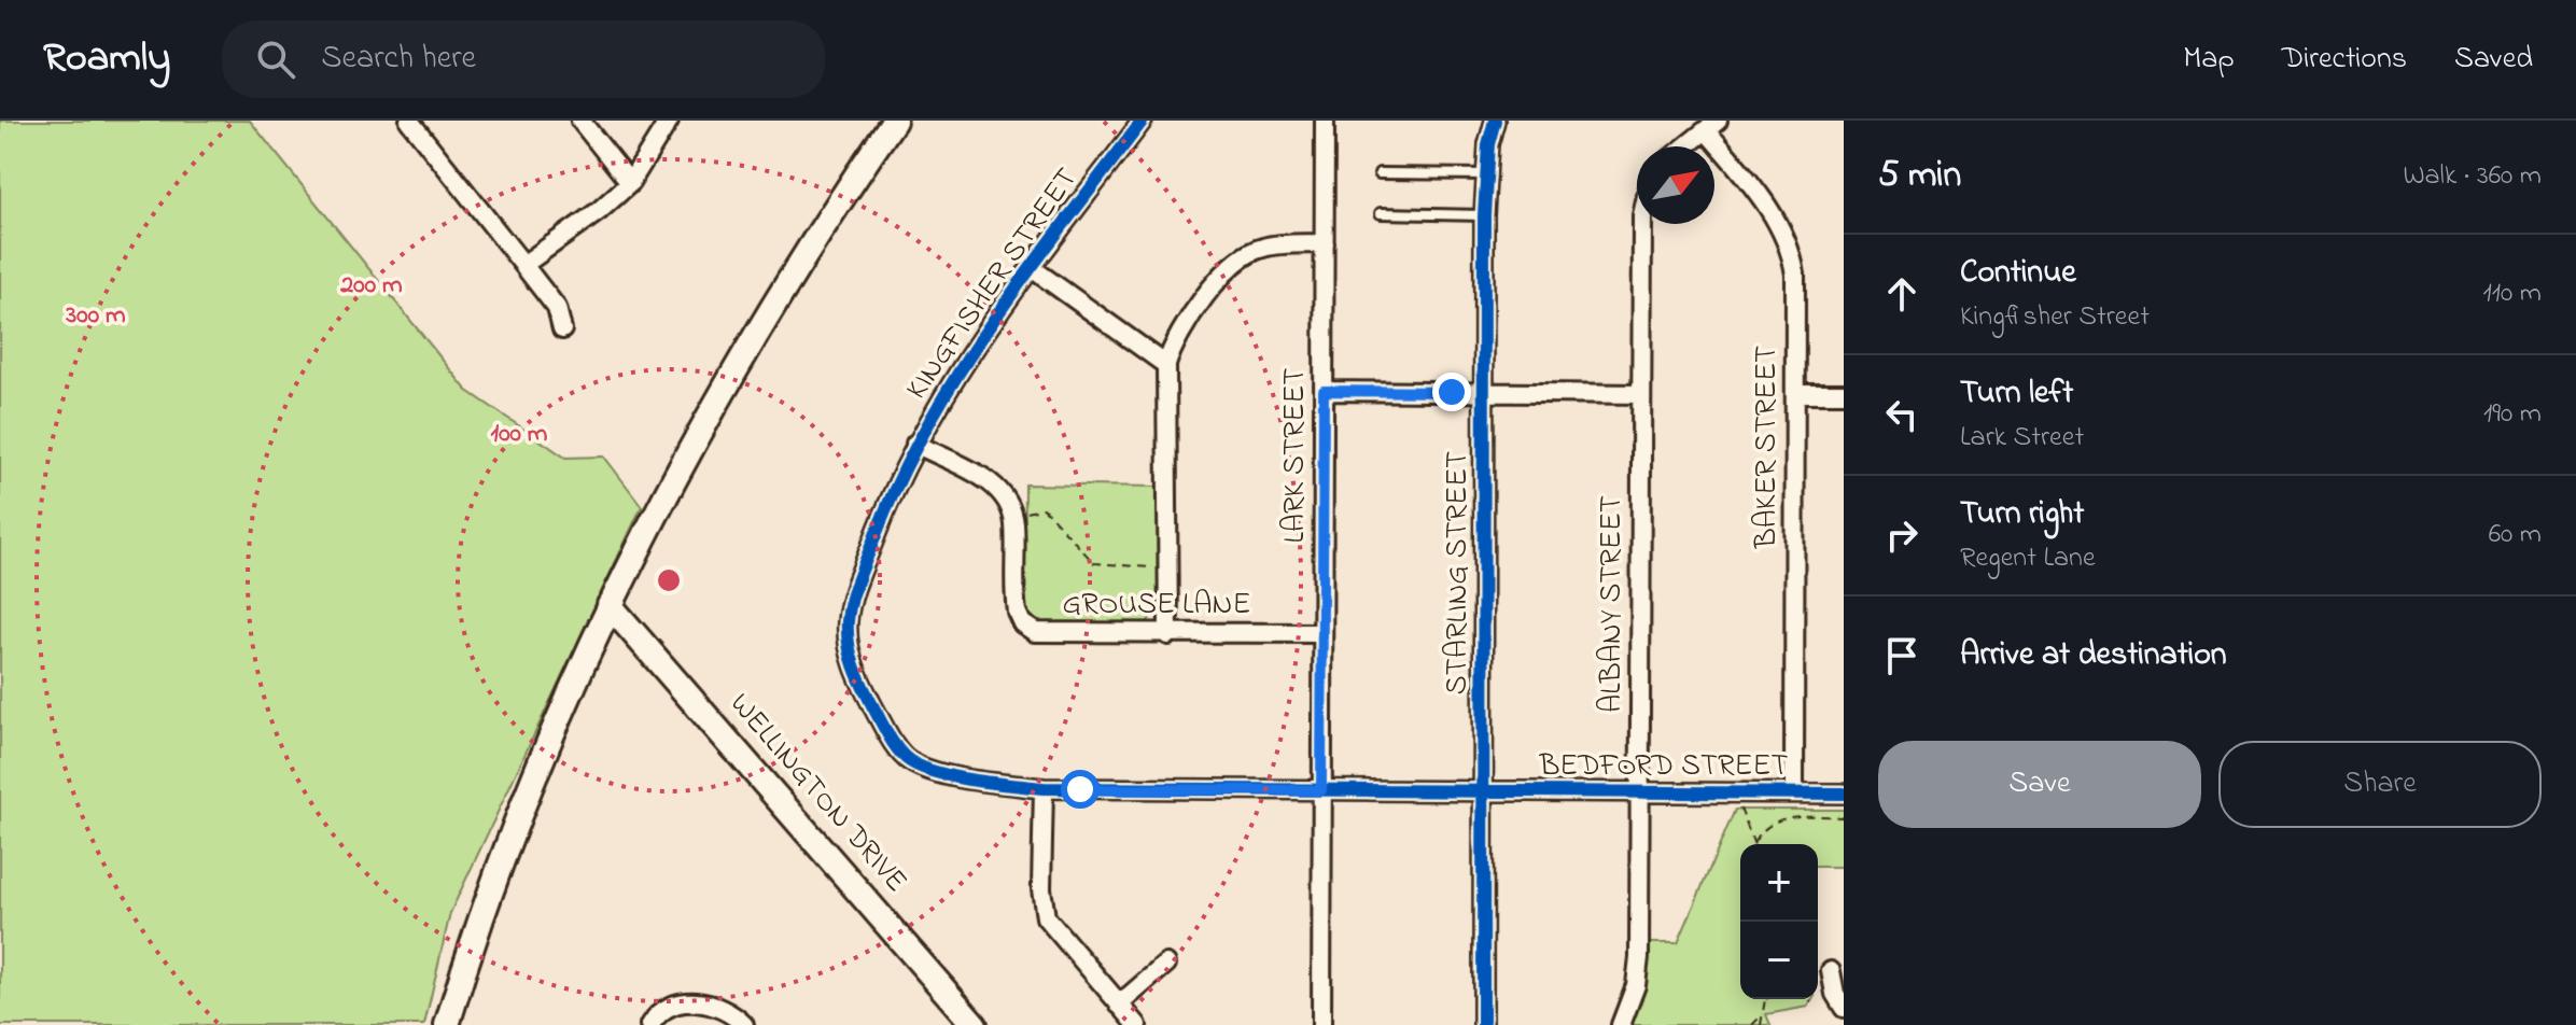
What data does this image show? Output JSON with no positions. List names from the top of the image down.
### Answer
{
  "streets": {
    "main road": ["WELLINGTON DRIVE"],
    "street": [
      "KINGFISHER STREET",
      "BAKER STREET",
      "LARK STREET",
      "STARLING STREET",
      "ALBANY STREET",
      "GROUSE LANE",
      "BEDFORD STREET"
    ]
  },
  "crossings": [
    ["KINGFISHER STREET", "LARK STREET"],
    ["KINGFISHER STREET", "STARLING STREET"],
    ["KINGFISHER STREET", "GROUSE LANE"],
    ["KINGFISHER STREET", "BEDFORD STREET"],
    ["BAKER STREET", "BEDFORD STREET"],
    ["LARK STREET", "GROUSE LANE"],
    ["STARLING STREET", "BEDFORD STREET"],
    ["ALBANY STREET", "BEDFORD STREET"]
  ],
  "north": "top right",
  "page": {
    "header": "Roamly",
    "search": "Search here",
    "nav": ["Map", "Directions", "Saved"],
    "heading": ["5 min", "Walk · 360 m"],
    "list": [
      ["Continue", "Kingfisher Street", "110 m"],
      ["Turn left", "Lark Street", "190 m"],
      ["Turn right", "Regent Lane", "60 m"],
      "Arrive at destination"
    ],
    "buttons": ["Save", "Share"],
    "map_buttons": ["+", "−"]
  },
  "rings": ["200 m", "300 m", "100 m"]
}
